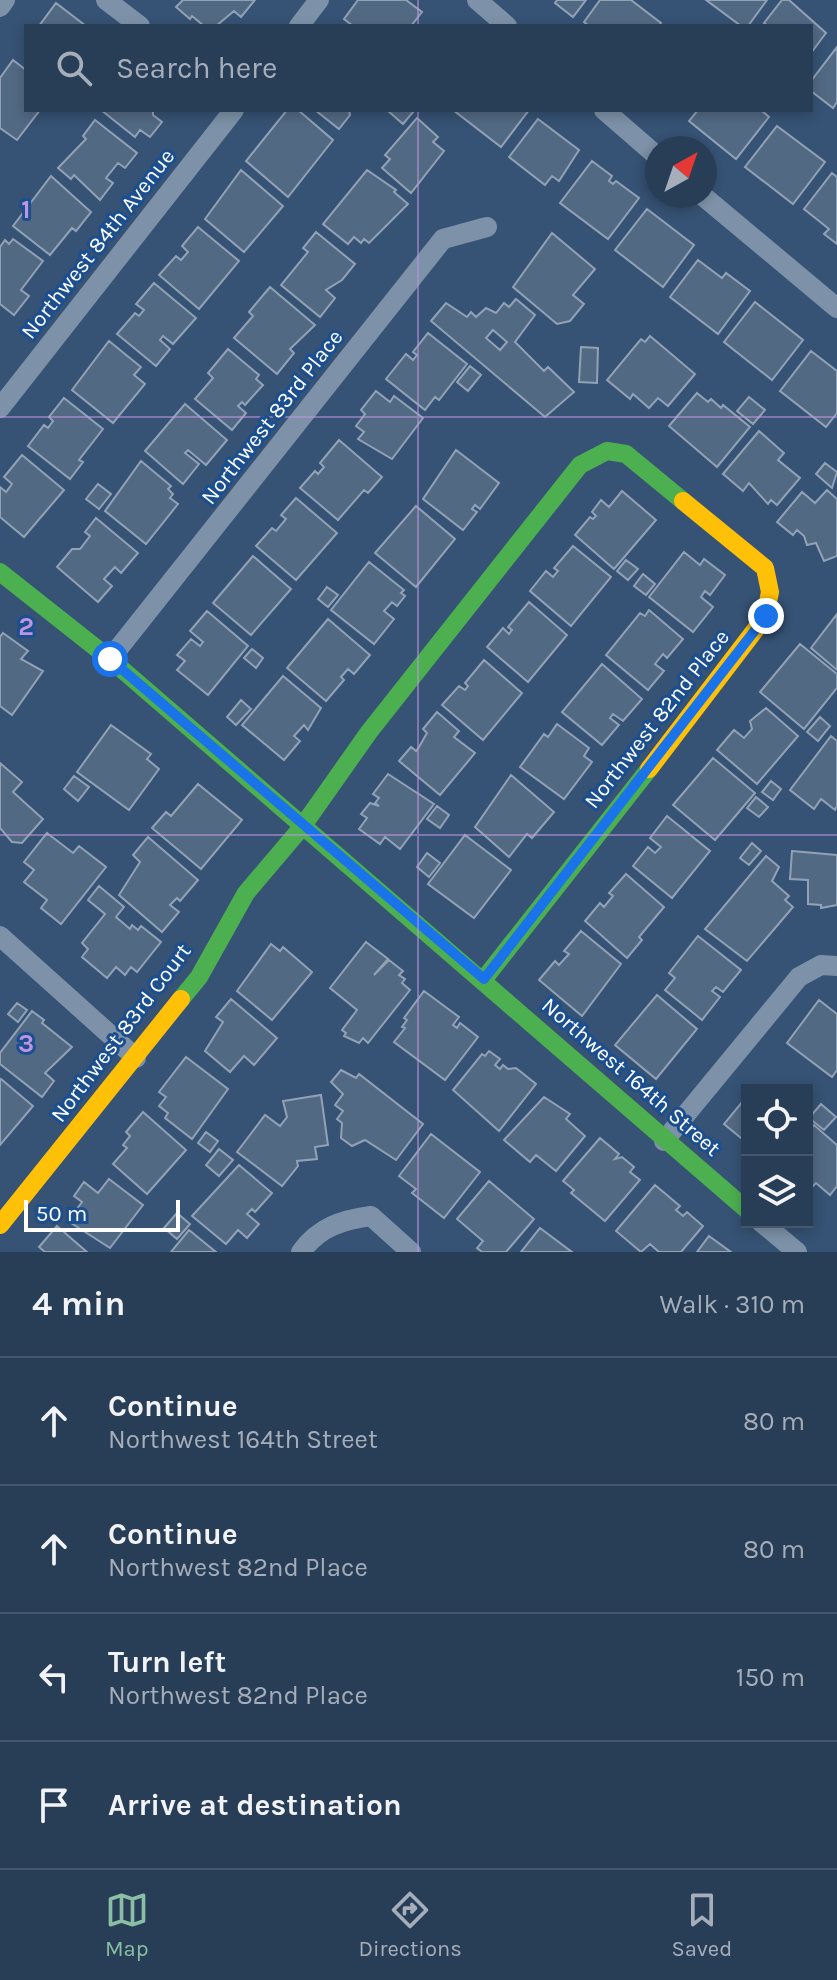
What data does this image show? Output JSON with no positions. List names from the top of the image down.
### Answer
{
  "streets": {
    "street": [
      "Northwest 84th Avenue",
      "Northwest 83rd Place",
      "Northwest 82nd Place",
      "Northwest 83rd Court",
      "Northwest 164th Street"
    ]
  },
  "crossings": [
    ["Northwest 82nd Place", "Northwest 83rd Court"],
    ["Northwest 82nd Place", "Northwest 164th Street"]
  ],
  "scale_bar": "50 m",
  "north": "top right",
  "page": {
    "search": "Search here",
    "scale": "50 m",
    "heading": ["4 min", "Walk · 310 m"],
    "list": [
      ["Continue", "Northwest 164th Street", "80 m"],
      ["Continue", "Northwest 82nd Place", "80 m"],
      ["Turn left", "Northwest 82nd Place", "150 m"],
      "Arrive at destination"
    ],
    "nav": ["Map", "Directions", "Saved"]
  },
  "grid": {
    "rows": ["1", "2", "3"]
  }
}
